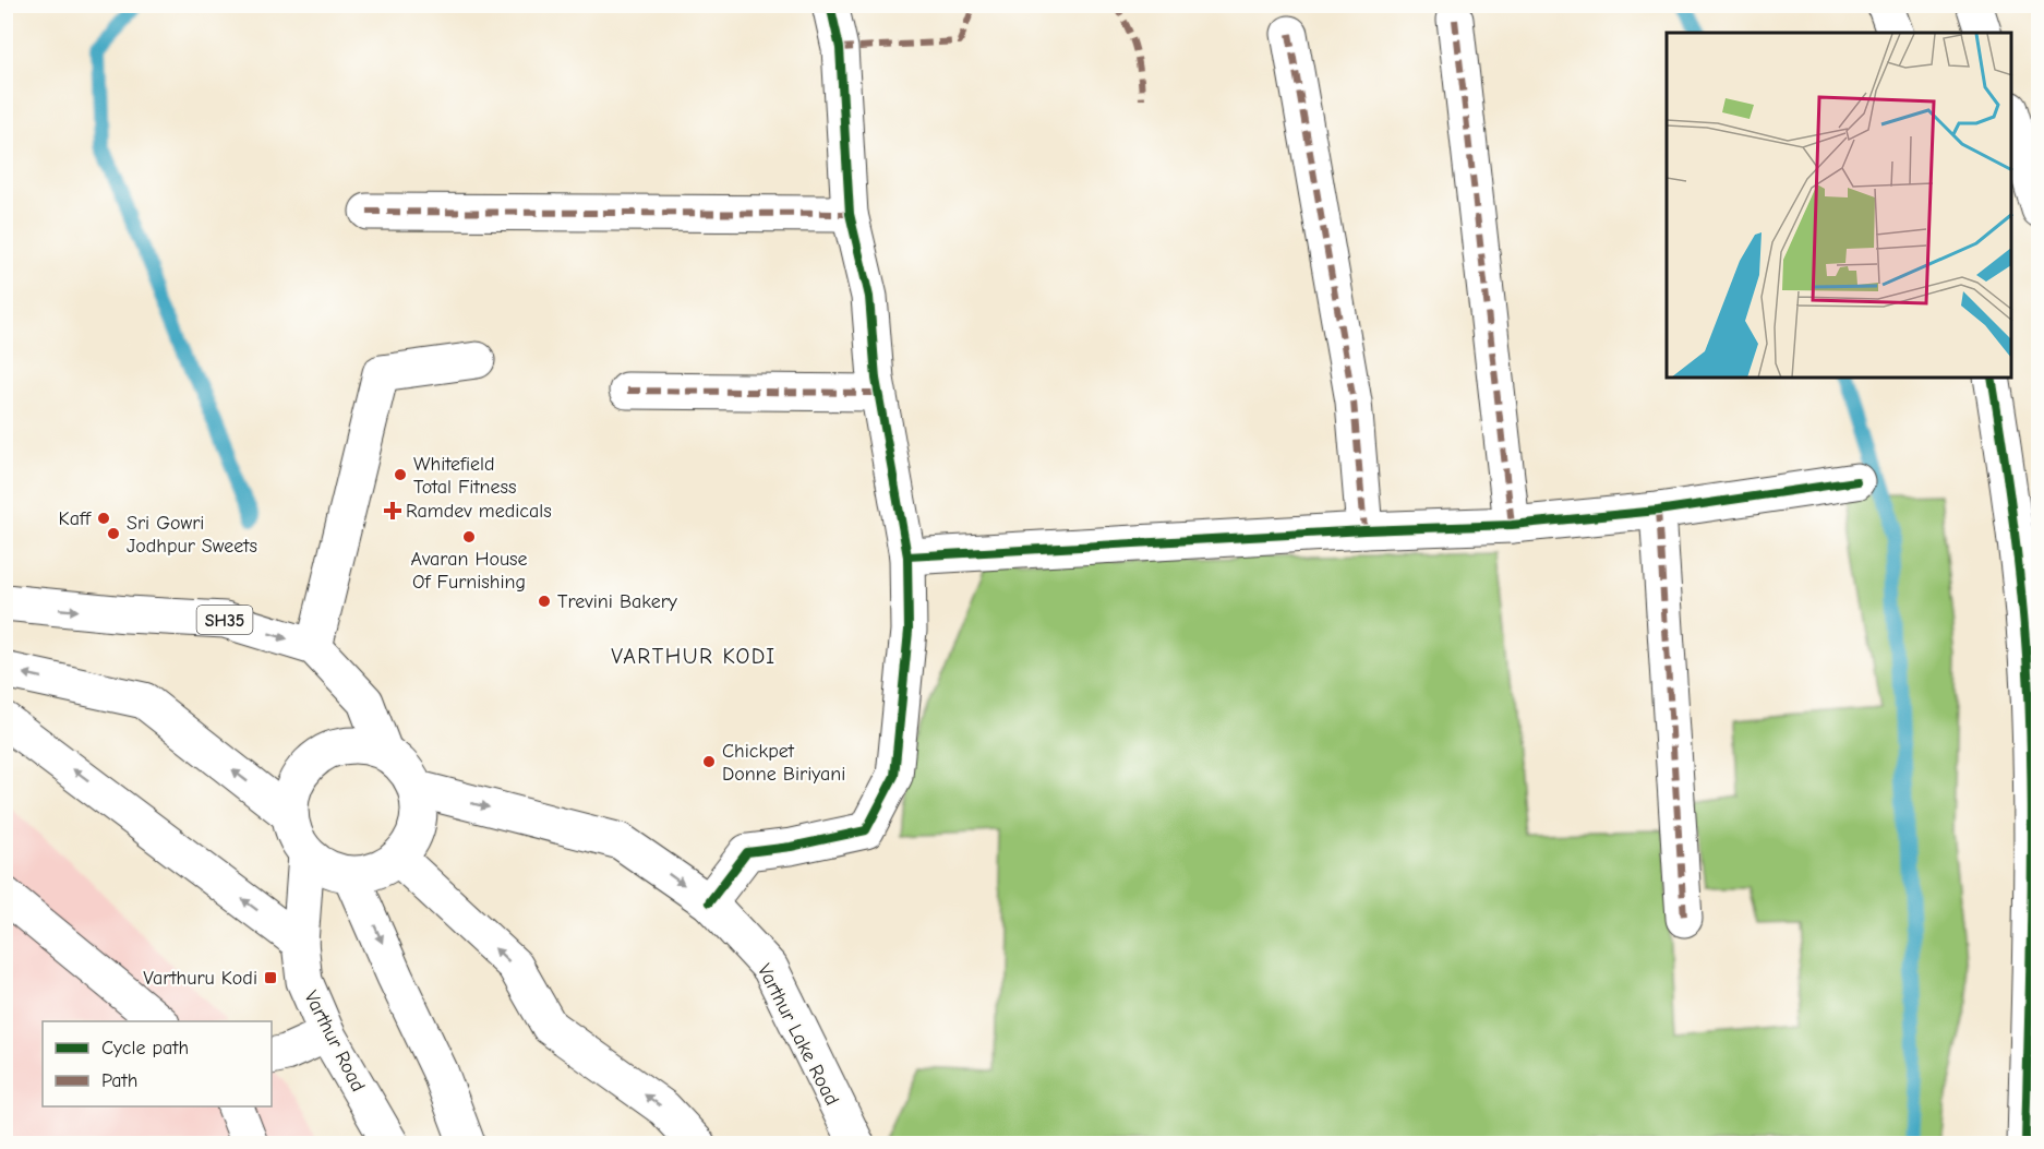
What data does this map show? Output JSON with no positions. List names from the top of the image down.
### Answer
{
  "streets": {
    "street": ["SH35", "Varthur Lake Road", "Varthur Road"]
  },
  "crossings": [
    ["SH35", "Varthur Lake Road"],
    ["SH35", "Varthur Road"],
    ["Varthur Lake Road", "Varthur Road"]
  ],
  "districts": ["VARTHUR KODI"],
  "places": {
    "other": [
      "Whitefield Total Fitness",
      "Kaff",
      "Sri Gowri Jodhpur Sweets",
      "Avaran House Of Furnishing",
      "Trevini Bakery",
      "Chickpet Donne Biriyani"
    ],
    "health": ["Ramdev medicals"],
    "transit": ["Varthuru Kodi"]
  },
  "legend": ["Cycle path", "Path"]
}
